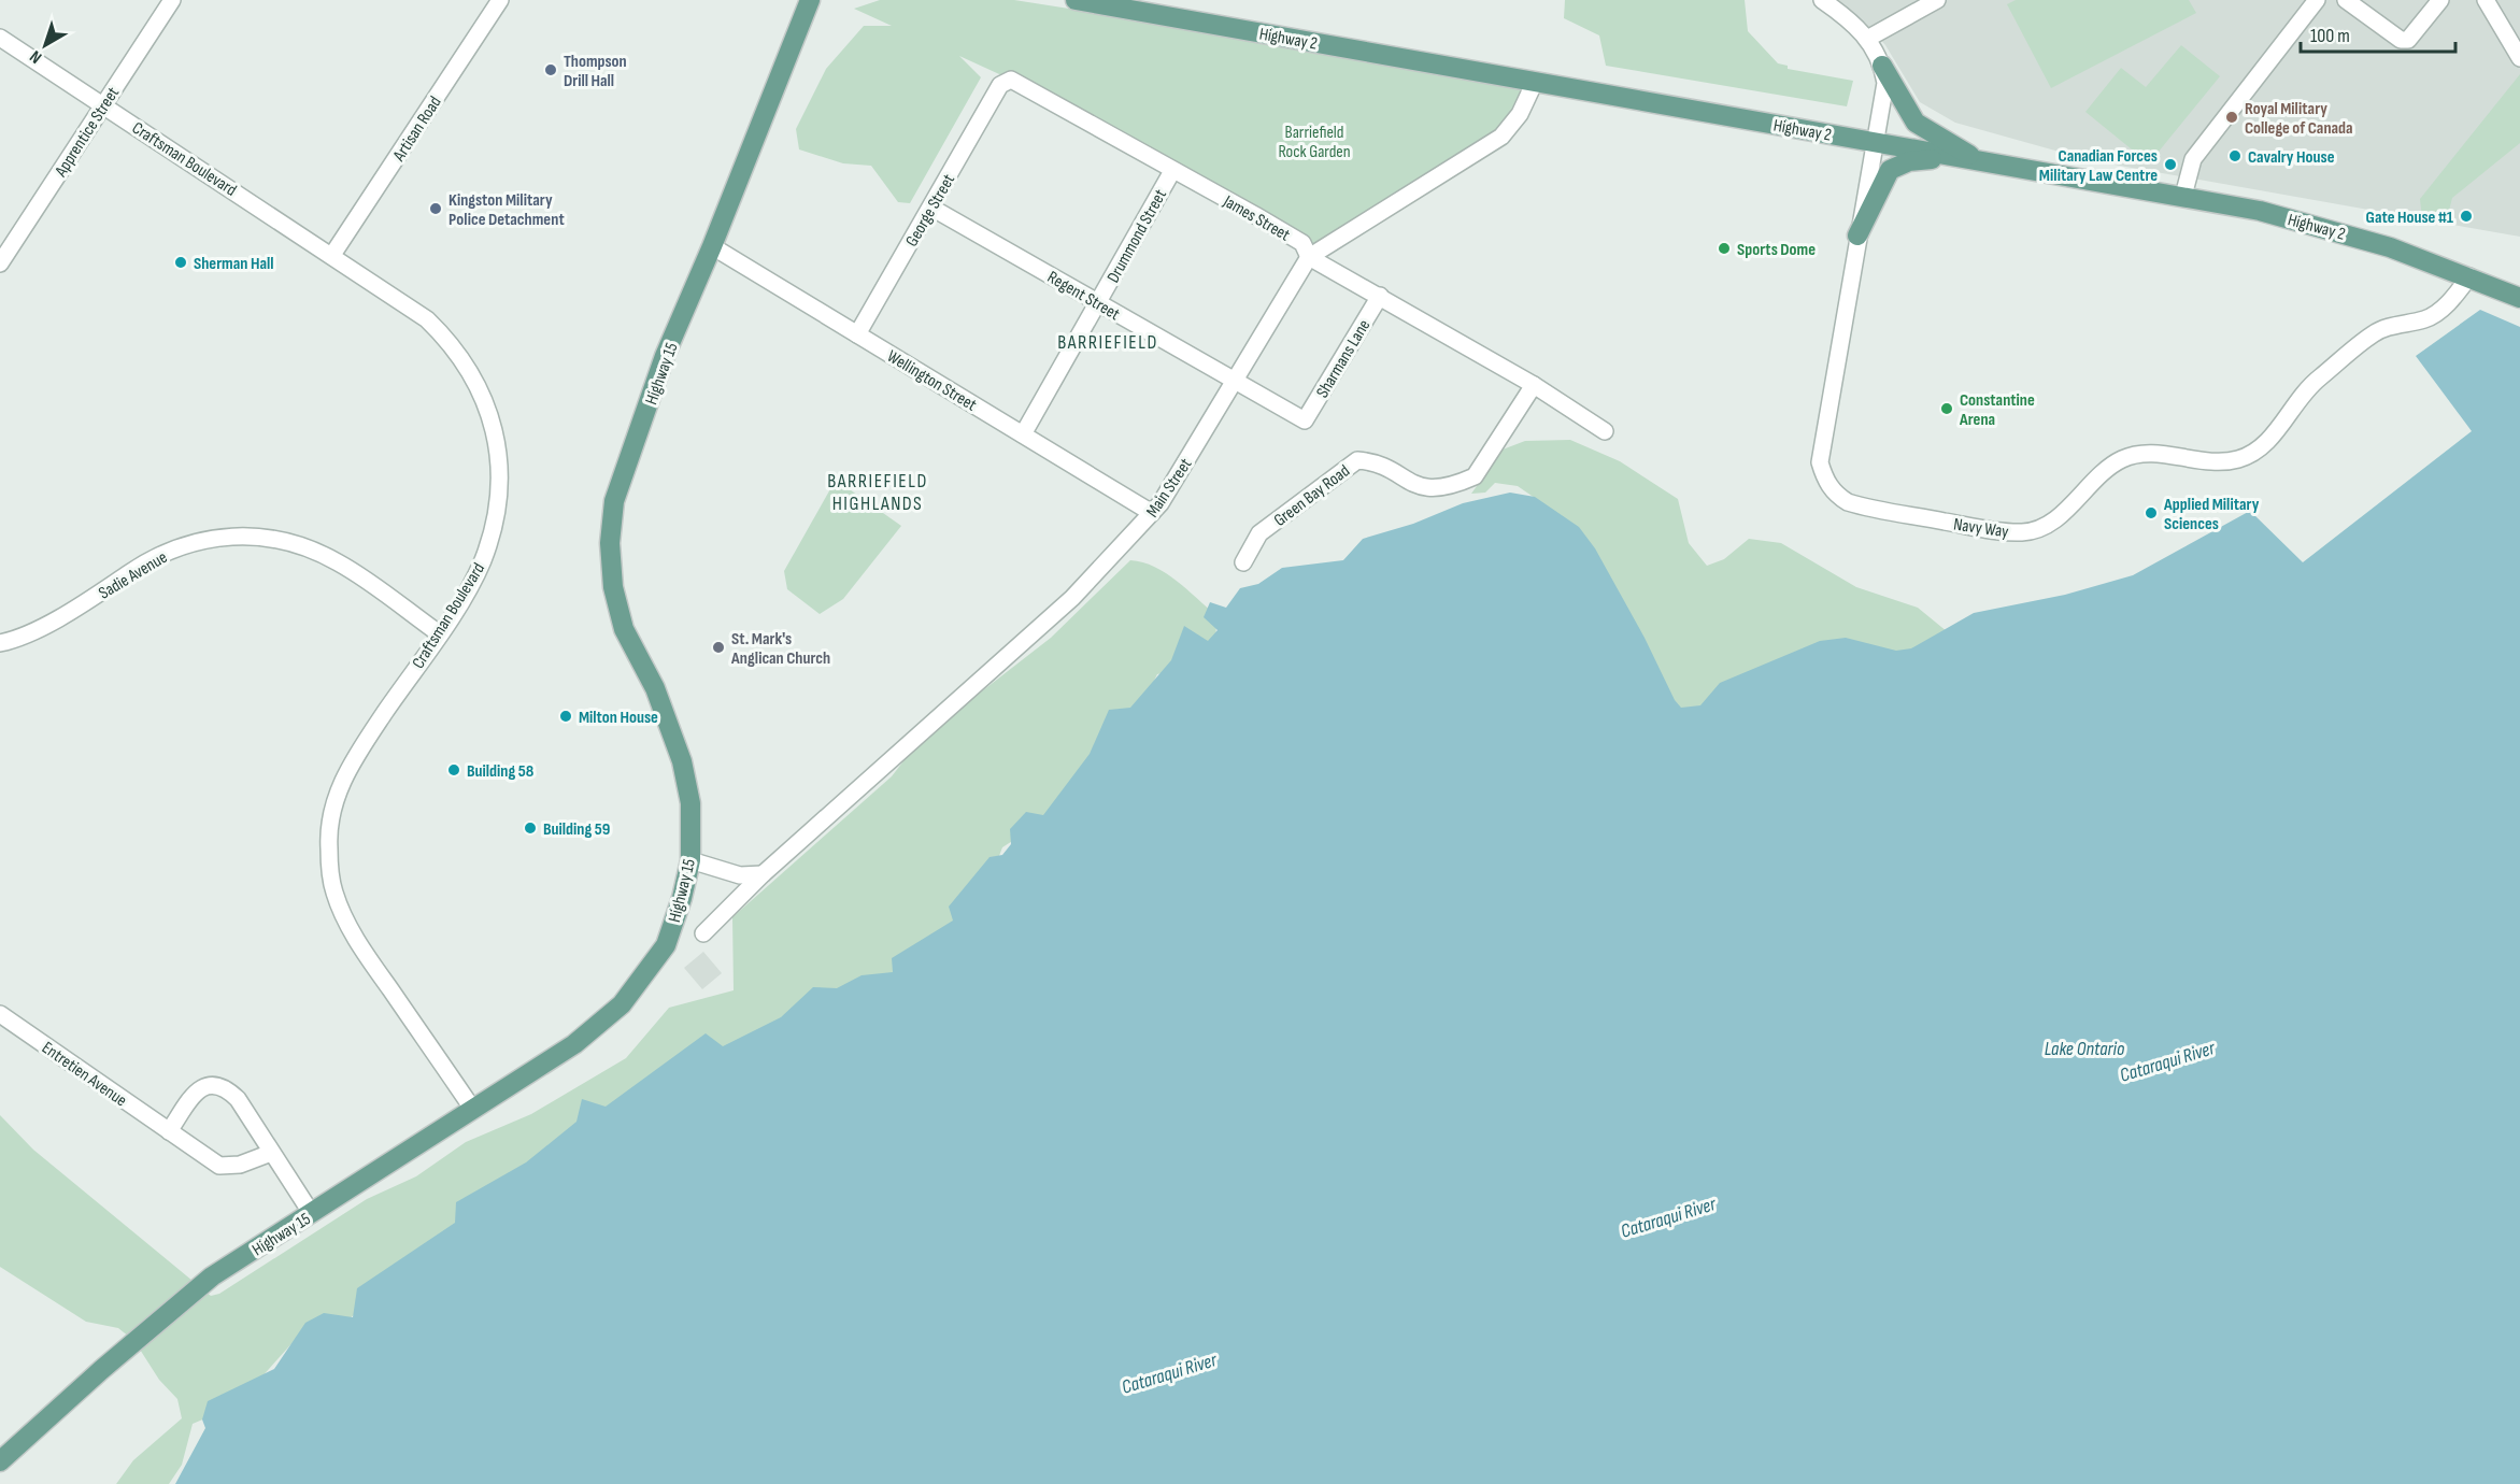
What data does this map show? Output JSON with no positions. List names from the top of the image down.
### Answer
{
  "streets": {
    "main road": ["Highway 2", "Highway 15"],
    "street": [
      "Artisan Road",
      "Apprentice Street",
      "Craftsman Boulevard",
      "George Street",
      "James Street",
      "Drummond Street",
      "Regent Street",
      "Sharmans Lane",
      "Wellington Street",
      "Main Street",
      "Green Bay Road",
      "Navy Way",
      "Sadie Avenue",
      "Entretien Avenue"
    ]
  },
  "crossings": [
    ["Highway 2", "Main Street"],
    ["Highway 2", "Navy Way"],
    ["Artisan Road", "Craftsman Boulevard"],
    ["Apprentice Street", "Craftsman Boulevard"],
    ["Craftsman Boulevard", "Highway 15"],
    ["Craftsman Boulevard", "Sadie Avenue"],
    ["George Street", "James Street"],
    ["George Street", "Regent Street"],
    ["George Street", "Wellington Street"],
    ["James Street", "Drummond Street"],
    ["James Street", "Sharmans Lane"],
    ["James Street", "Main Street"],
    ["James Street", "Green Bay Road"],
    ["Drummond Street", "Regent Street"],
    ["Drummond Street", "Wellington Street"],
    ["Regent Street", "Sharmans Lane"],
    ["Regent Street", "Main Street"],
    ["Highway 15", "Wellington Street"],
    ["Wellington Street", "Main Street"]
  ],
  "districts": ["BARRIEFIELD", "BARRIEFIELD HIGHLANDS"],
  "water": ["Lake Ontario", "Cataraqui River"],
  "parks": ["Barriefield Rock Garden"],
  "places": [
    "Thompson Drill Hall",
    "Royal Military College of Canada",
    "Cavalry House",
    "Canadian Forces Military Law Centre",
    "Kingston Military Police Detachment",
    "Gate House #1",
    "Sports Dome",
    "Sherman Hall",
    "Constantine Arena",
    "Applied Military Sciences",
    "St. Mark's Anglican Church",
    "Milton House",
    "Building 58",
    "Building 59"
  ],
  "scale_bar": "100 m",
  "north": "bottom left"
}
